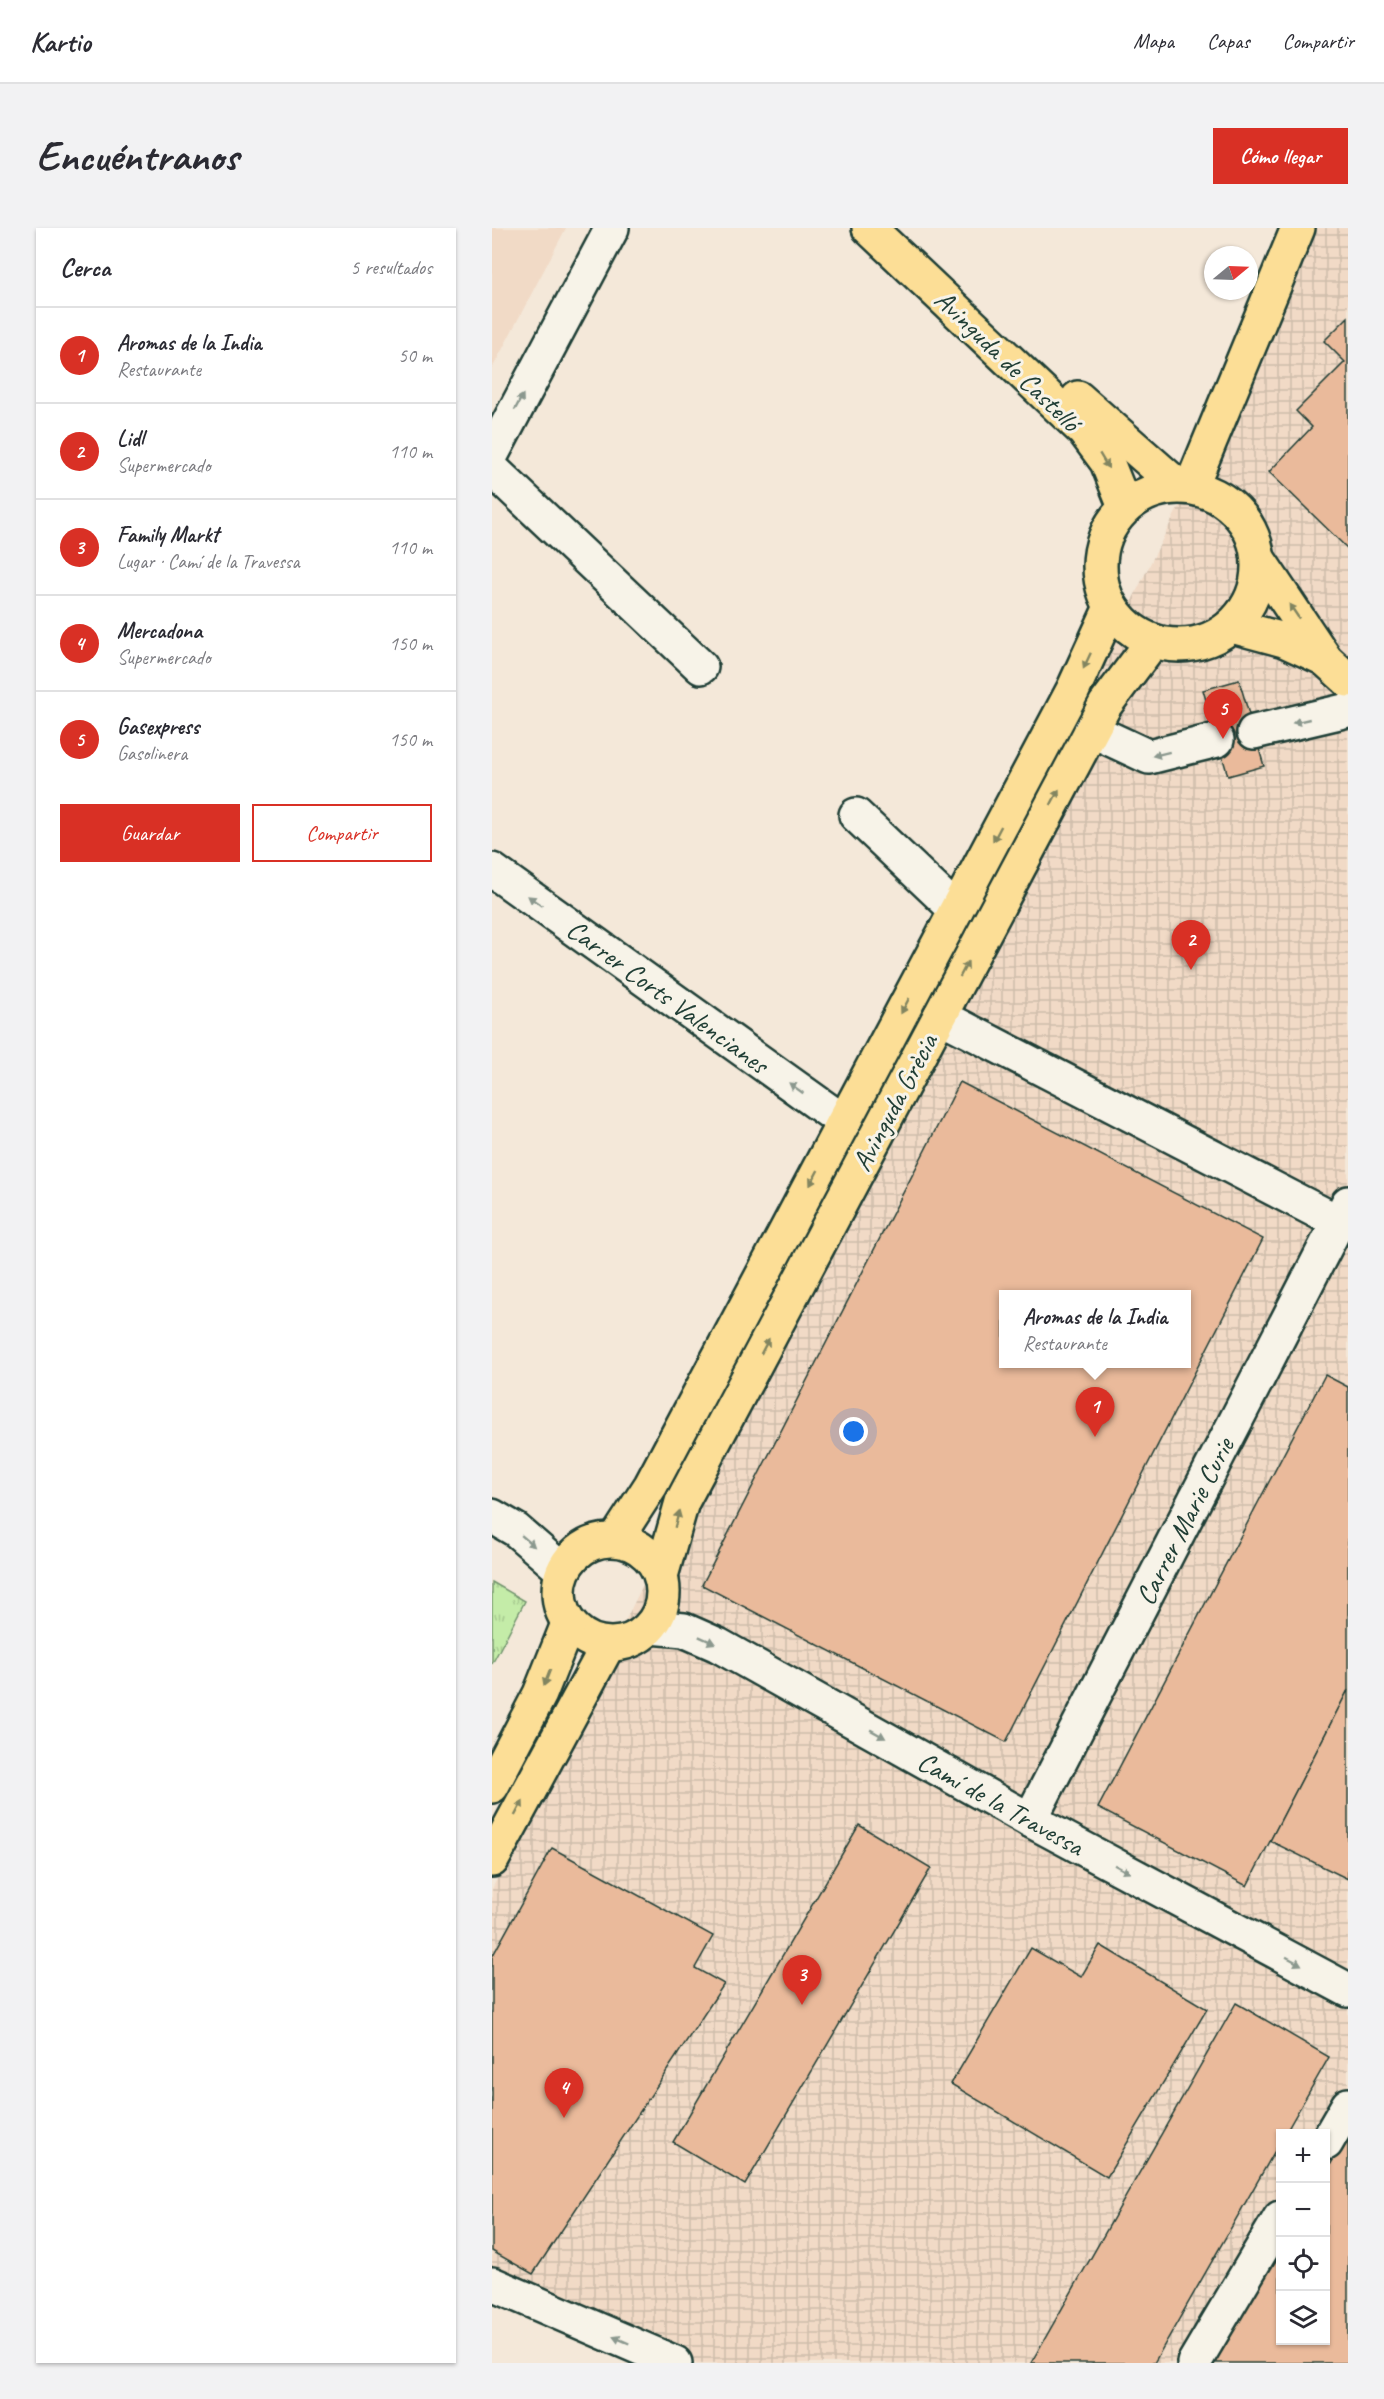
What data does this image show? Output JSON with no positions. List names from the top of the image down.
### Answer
{
  "streets": {
    "main road": ["Avinguda de Castelló", "Avinguda Grècia"],
    "street": ["Carrer Corts Valencianes", "Carrer Marie Curie", "Camí de la Travessa"]
  },
  "crossings": [
    ["Avinguda de Castelló", "Avinguda Grècia"],
    ["Carrer Corts Valencianes", "Avinguda Grècia"],
    ["Avinguda Grècia", "Carrer Marie Curie"],
    ["Avinguda Grècia", "Camí de la Travessa"],
    ["Carrer Marie Curie", "Camí de la Travessa"]
  ],
  "one_way": ["Camí de la Travessa"],
  "north": "right",
  "page": {
    "header": "Kartio",
    "nav": ["Mapa", "Capas", "Compartir"],
    "buttons": [
      "Cómo llegar",
      ["Guardar", "Compartir"]
    ],
    "title": "Encuéntranos",
    "heading": ["Cerca", "5 resultados"],
    "list": [
      {
        "mark": "1",
        "name": "Aromas de la India",
        "note": "Restaurante",
        "value": "50 m"
      },
      {
        "mark": "2",
        "name": "Lidl",
        "note": "Supermercado",
        "value": "110 m"
      },
      {
        "mark": "3",
        "name": "Family Markt",
        "note": "Lugar · Camí de la Travessa",
        "value": "110 m"
      },
      {
        "mark": "4",
        "name": "Mercadona",
        "note": "Supermercado",
        "value": "150 m"
      },
      {
        "mark": "5",
        "name": "Gasexpress",
        "note": "Gasolinera",
        "value": "150 m"
      }
    ],
    "pins": [
      "5",
      "2",
      "1",
      "3",
      "4"
    ],
    "popup": ["Aromas de la India", "Restaurante"],
    "map_buttons": ["+", "−"]
  }
}
